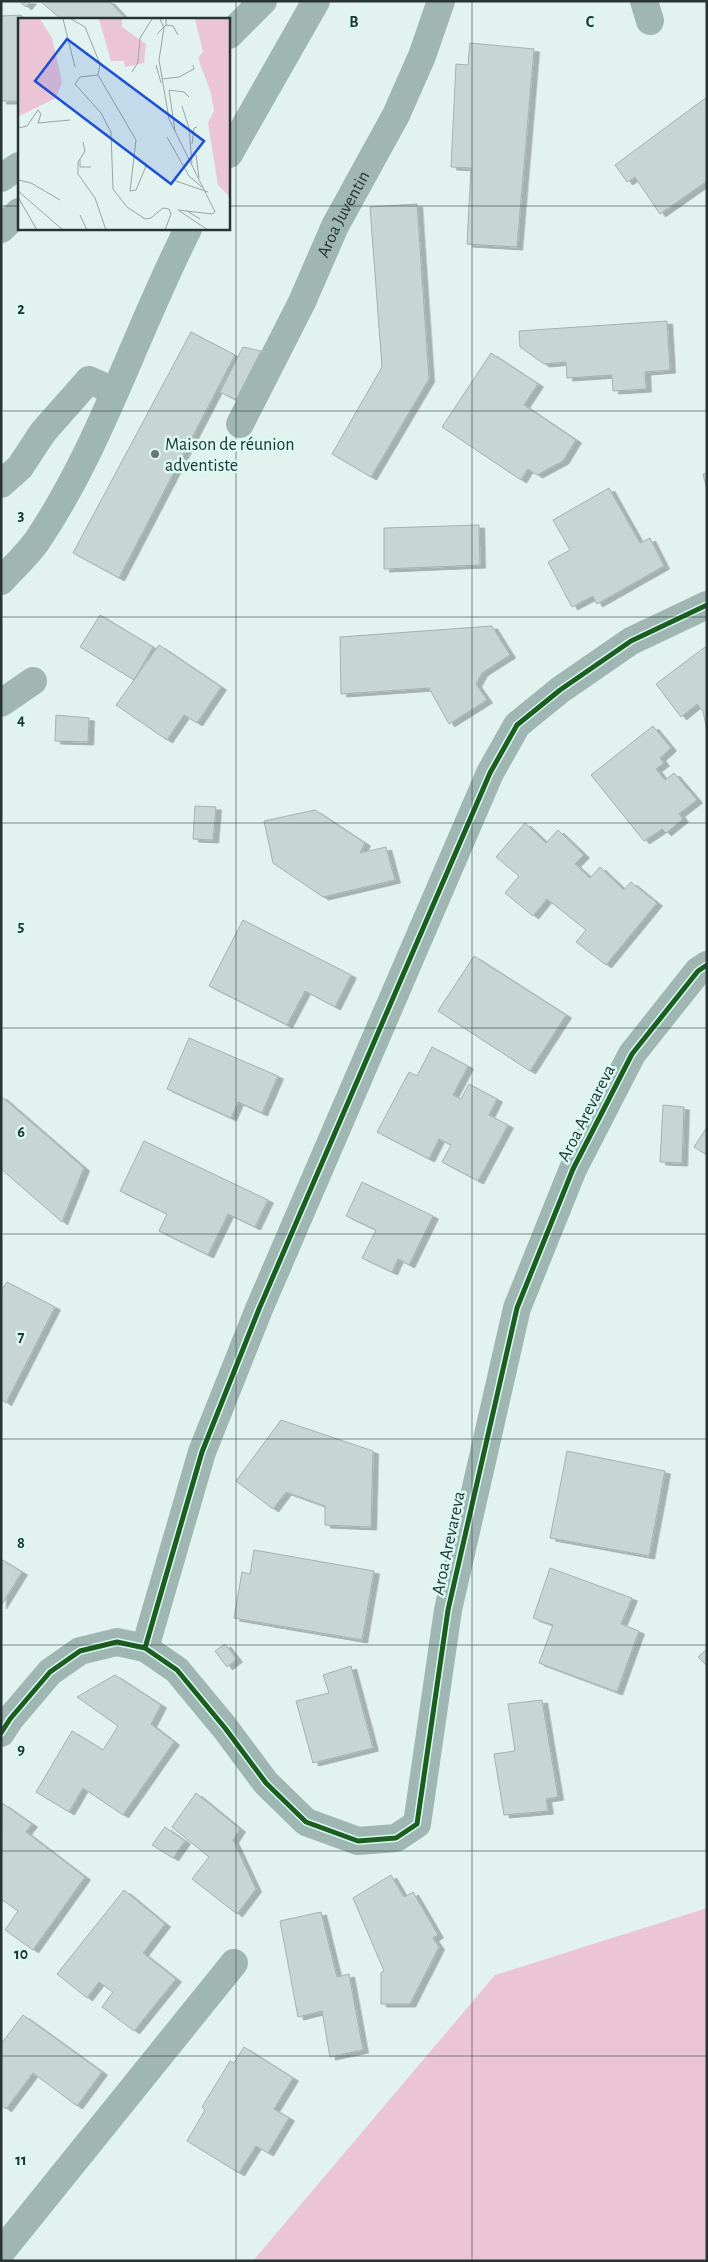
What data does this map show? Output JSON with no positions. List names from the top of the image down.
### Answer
{
  "streets": {
    "street": ["Aroa Juventin", "Aroa Arevareva"]
  },
  "places": ["Maison de réunion adventiste"],
  "grid": {
    "columns": ["B", "C"],
    "rows": [
      "2",
      "3",
      "4",
      "5",
      "6",
      "7",
      "8",
      "9",
      "10",
      "11"
    ]
  }
}
